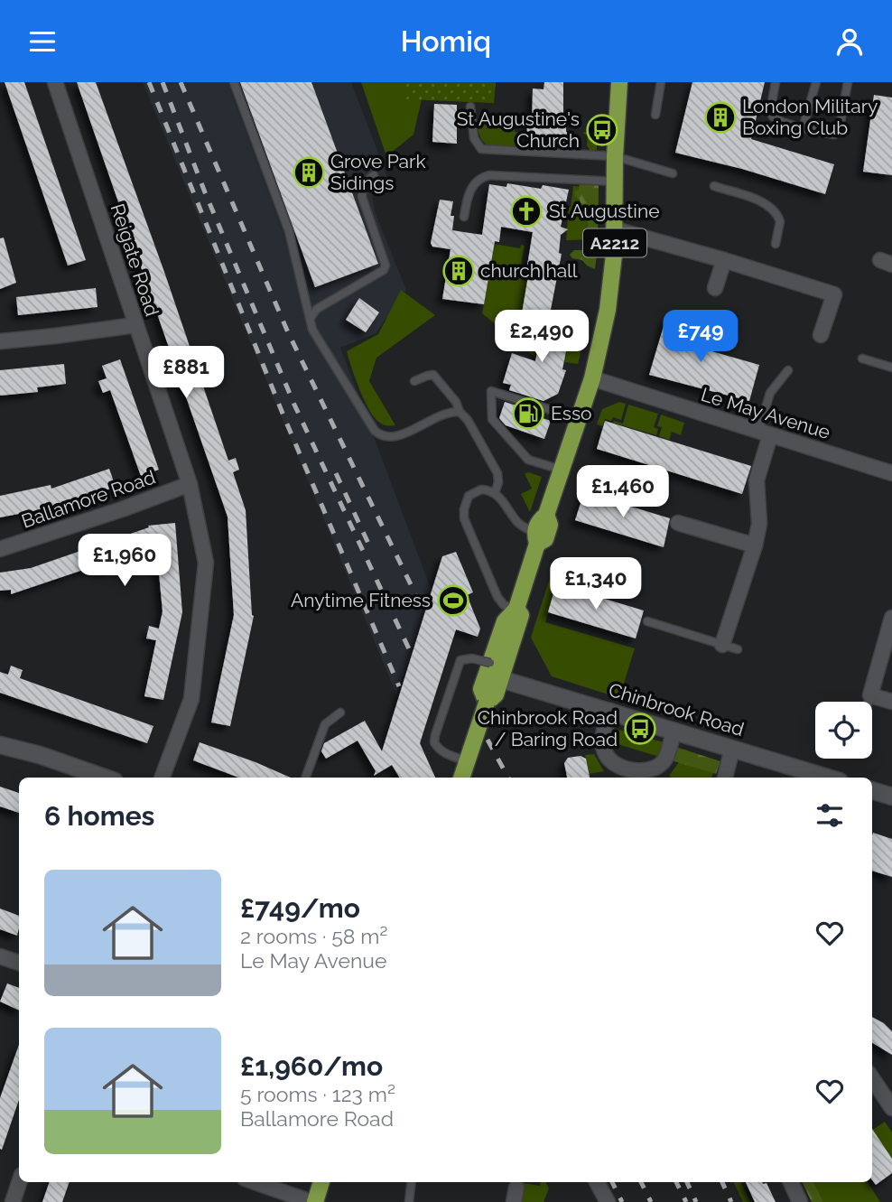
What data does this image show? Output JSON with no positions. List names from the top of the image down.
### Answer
{
  "streets": {
    "main road": ["A2212", "Chinbrook Road"],
    "street": ["Reigate Road", "Le May Avenue", "Ballamore Road"]
  },
  "crossings": [
    ["A2212", "Le May Avenue"],
    ["A2212", "Chinbrook Road"],
    ["Reigate Road", "Ballamore Road"]
  ],
  "places": {
    "building": ["London Military Boxing Club", "Grove Park Sidings", "church hall"],
    "bus stop": ["St Augustine's Church", "Chinbrook Road / Baring Road"],
    "church": ["St Augustine"],
    "fuel station": ["Esso"],
    "sports": ["Anytime Fitness"]
  },
  "page": {
    "header": "Homiq",
    "price": [
      "£2,490",
      "£749",
      "£881",
      "£1,460",
      "£1,960",
      "£1,340"
    ],
    "heading": "6 homes",
    "list": [
      {
        "name": "£749/mo",
        "note": "2 rooms · 58 m² · Le May Avenue"
      },
      {
        "name": "£1,960/mo",
        "note": "5 rooms · 123 m² · Ballamore Road"
      }
    ]
  }
}
